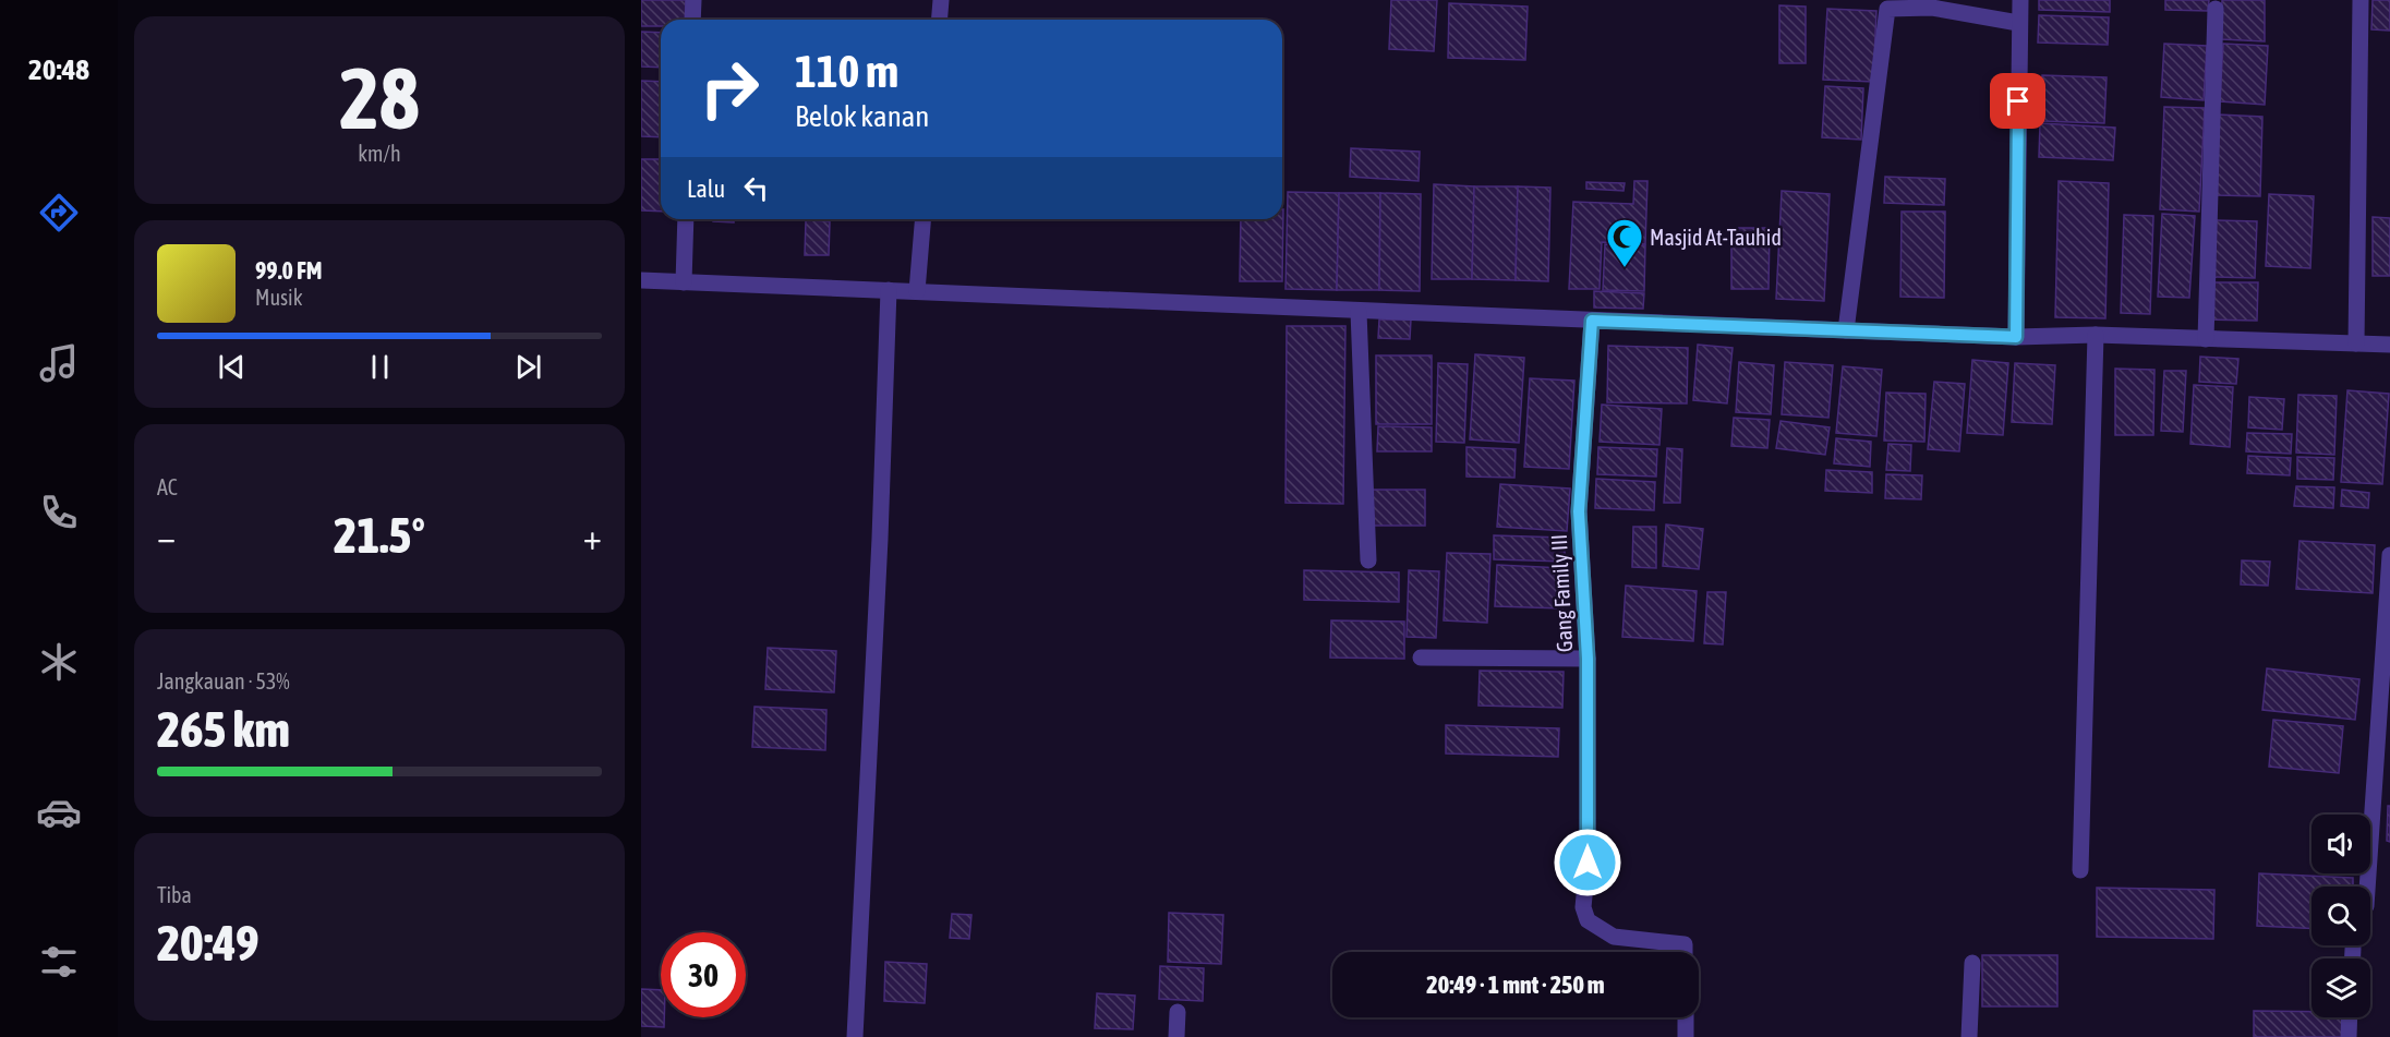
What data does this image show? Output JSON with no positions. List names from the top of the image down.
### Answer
{
  "streets": {
    "street": ["Gang Family III"]
  },
  "places": {
    "mosque": ["Masjid At-Tauhid"]
  },
  "page": {
    "tabs": "20:48",
    "tile": [
      ["28", "km/h"],
      "AC",
      ["Jangkauan · 53%", "265 km"],
      ["Tiba", "20:49"]
    ],
    "turn": ["110 m", "Belok kanan"],
    "then": "Lalu",
    "song": ["99.0 FM", "Musik"],
    "heat": ["−", "21.5°", "+"],
    "limit": "30",
    "trip": "20:49 · 1 mnt · 250 m"
  }
}
